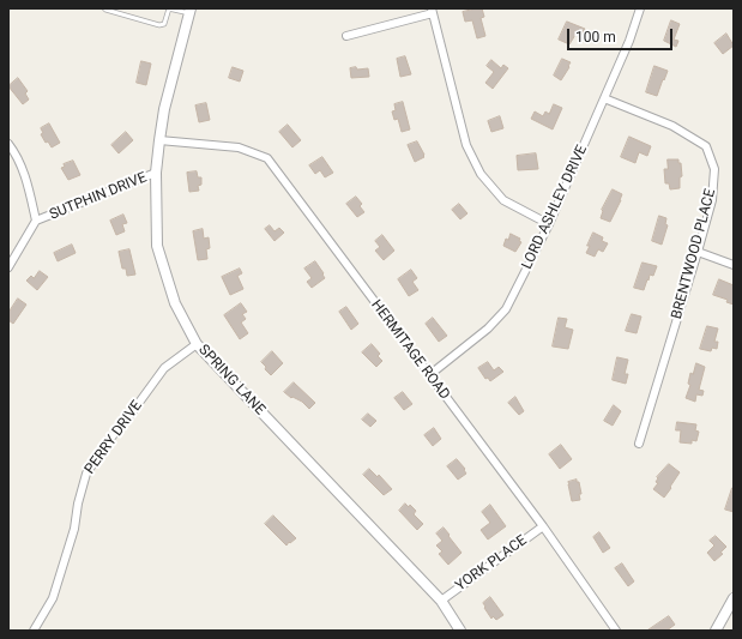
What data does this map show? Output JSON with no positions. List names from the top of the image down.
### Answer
{
  "streets": {
    "street": [
      "SUTPHIN DRIVE",
      "LORD ASHLEY DRIVE",
      "BRENTWOOD PLACE",
      "HERMITAGE ROAD",
      "SPRING LANE",
      "PERRY DRIVE",
      "YORK PLACE"
    ]
  },
  "crossings": [
    ["SUTPHIN DRIVE", "SPRING LANE"],
    ["LORD ASHLEY DRIVE", "BRENTWOOD PLACE"],
    ["LORD ASHLEY DRIVE", "HERMITAGE ROAD"],
    ["HERMITAGE ROAD", "SPRING LANE"],
    ["HERMITAGE ROAD", "YORK PLACE"],
    ["SPRING LANE", "PERRY DRIVE"],
    ["SPRING LANE", "YORK PLACE"]
  ],
  "scale_bar": "100 m"
}
